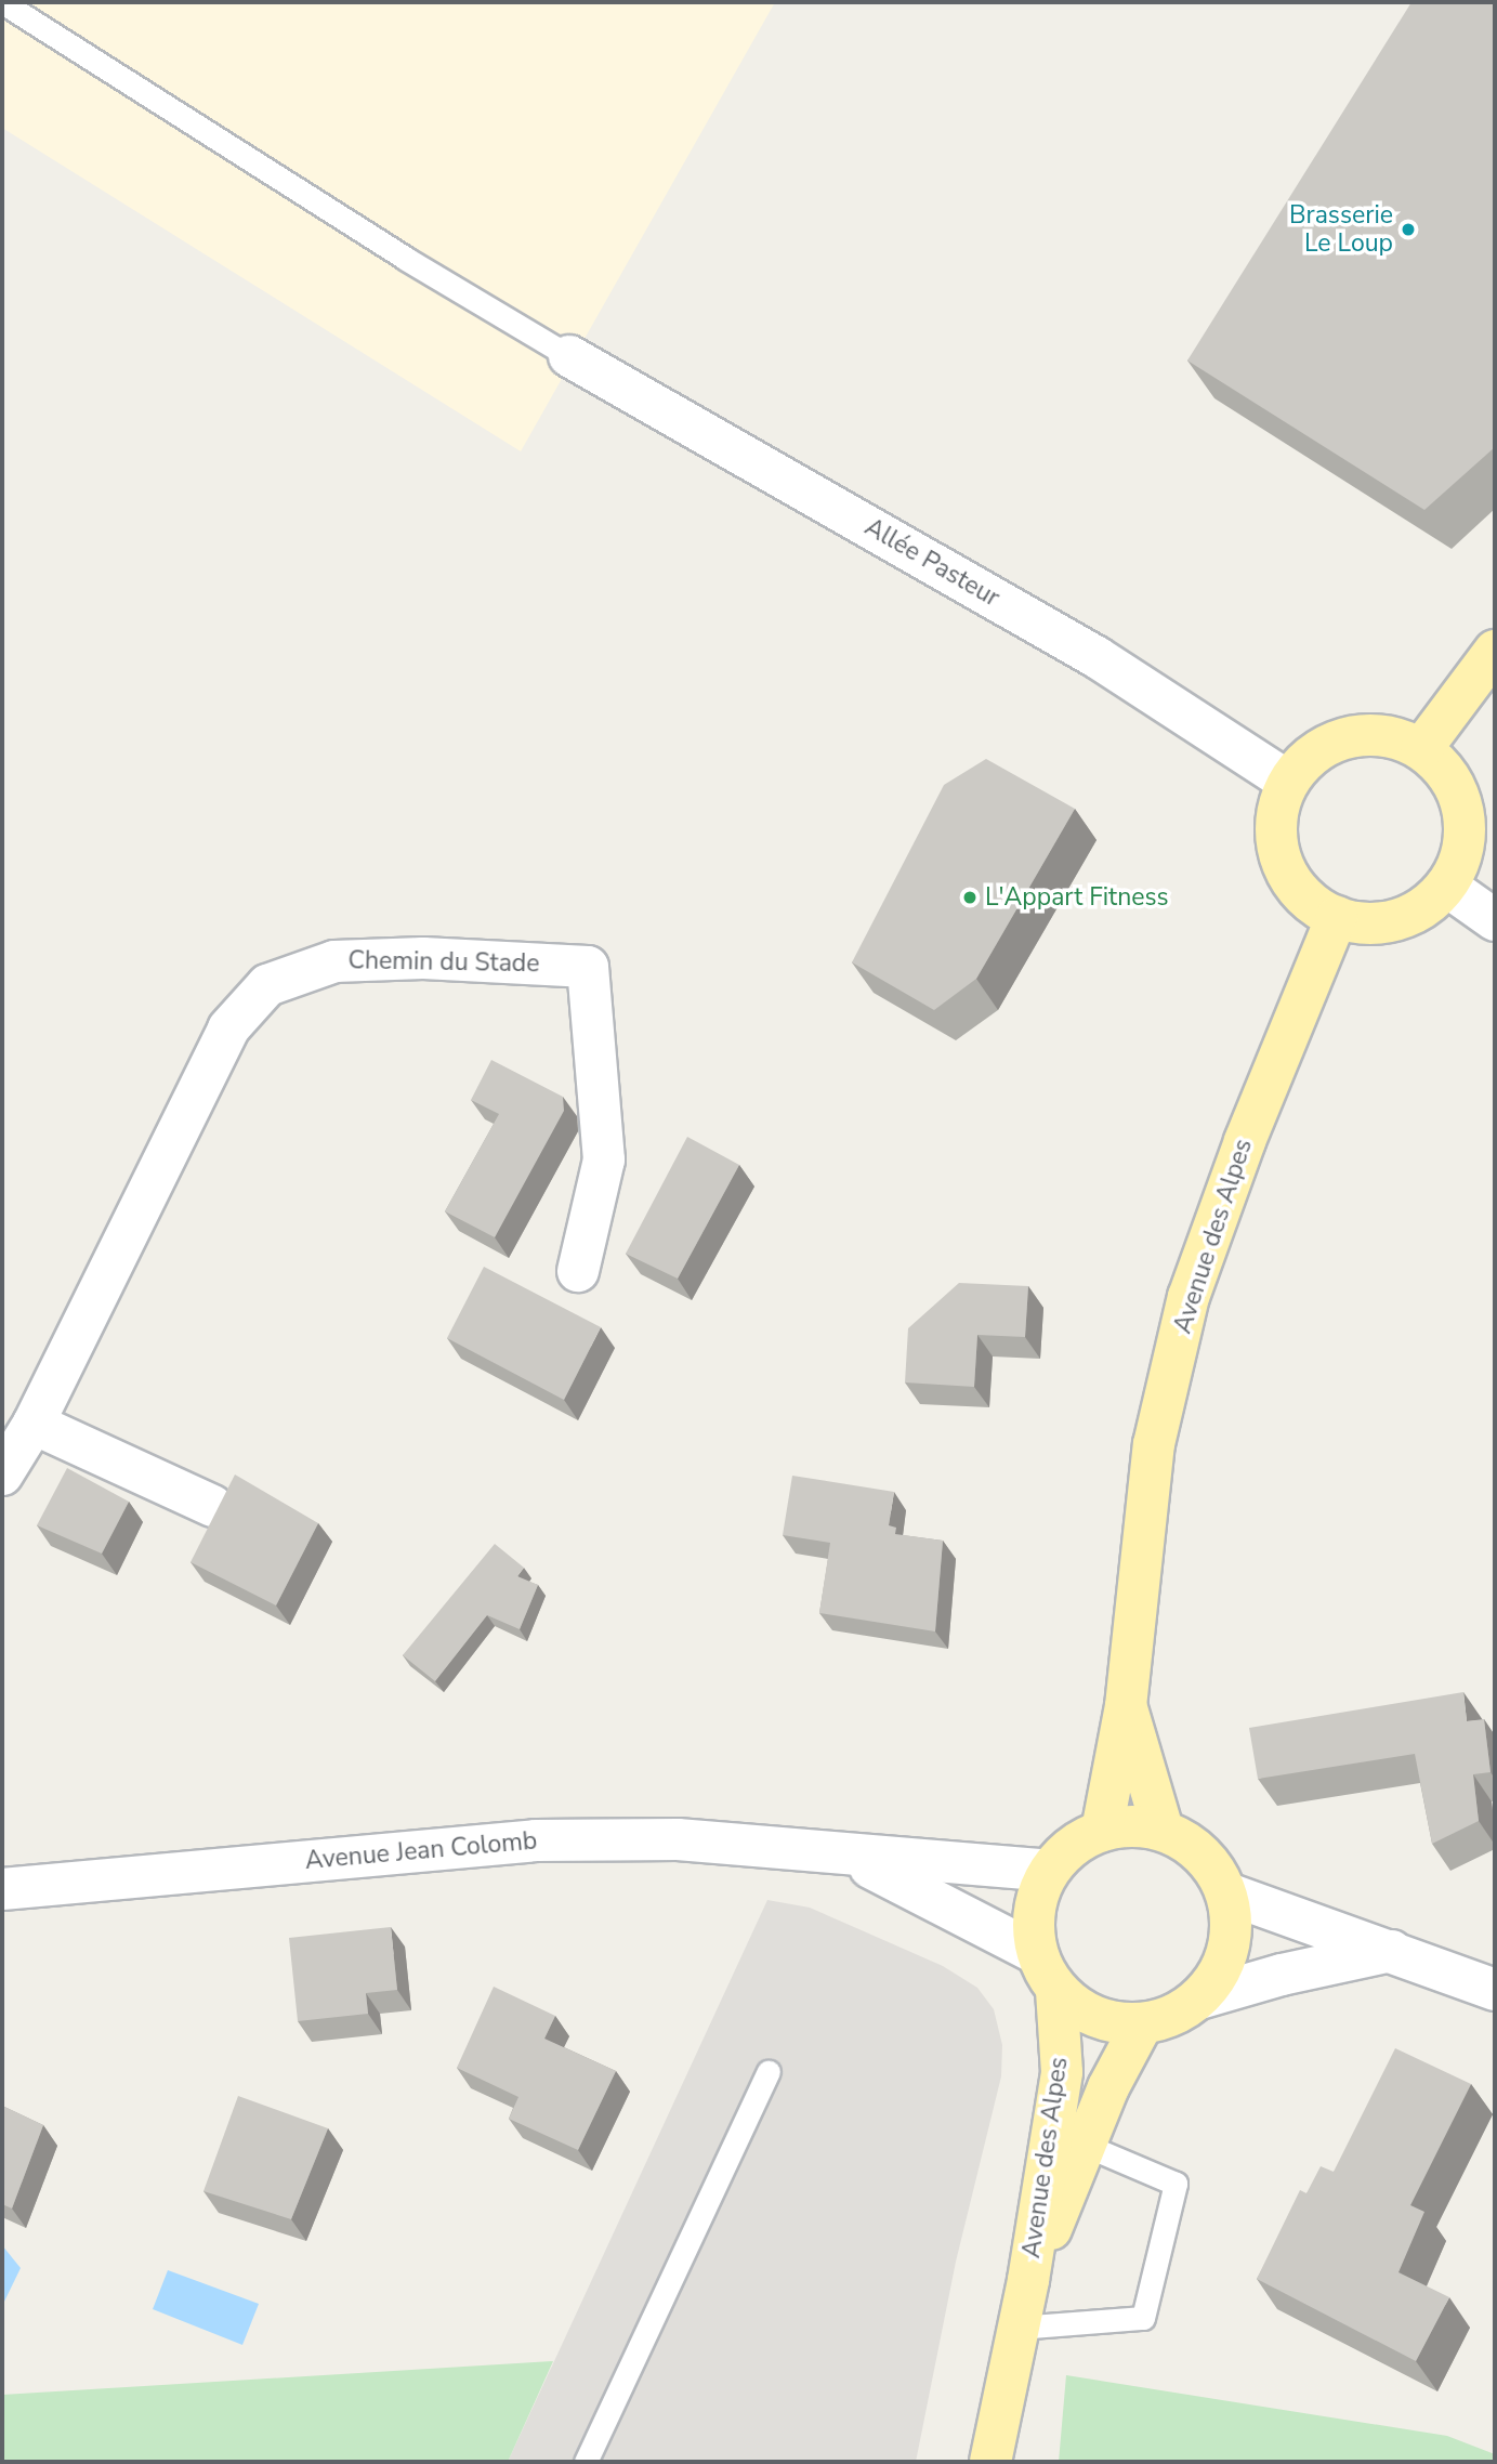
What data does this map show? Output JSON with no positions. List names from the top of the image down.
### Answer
{
  "streets": {
    "main road": ["Avenue des Alpes"],
    "street": ["Allée Pasteur", "Chemin du Stade", "Avenue Jean Colomb"]
  },
  "crossings": [
    ["Allée Pasteur", "Avenue des Alpes"],
    ["Avenue des Alpes", "Avenue Jean Colomb"]
  ],
  "places": ["Brasserie Le Loup", "L'Appart Fitness"]
}
